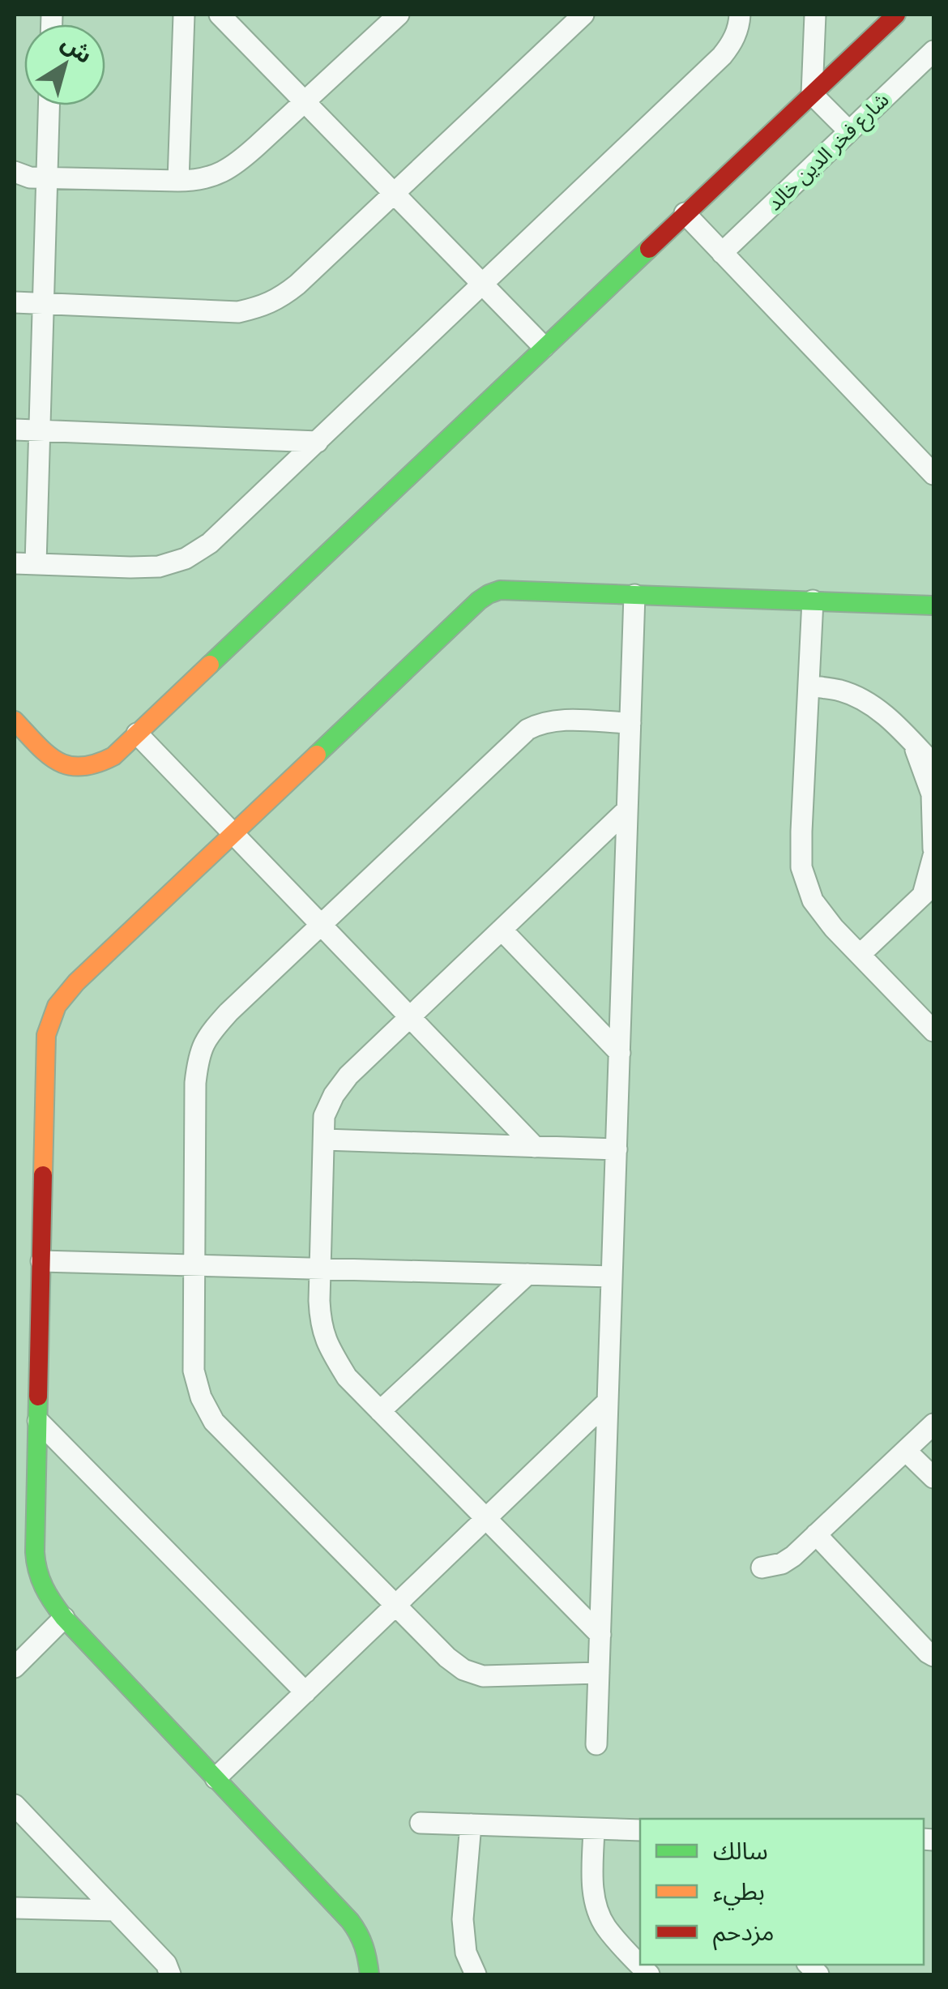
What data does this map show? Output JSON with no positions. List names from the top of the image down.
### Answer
{
  "streets": {
    "street": ["شارع فخر الدين خالد"]
  },
  "legend": ["سالك", "بطيء", "مزدحم"],
  "north": "top right"
}
